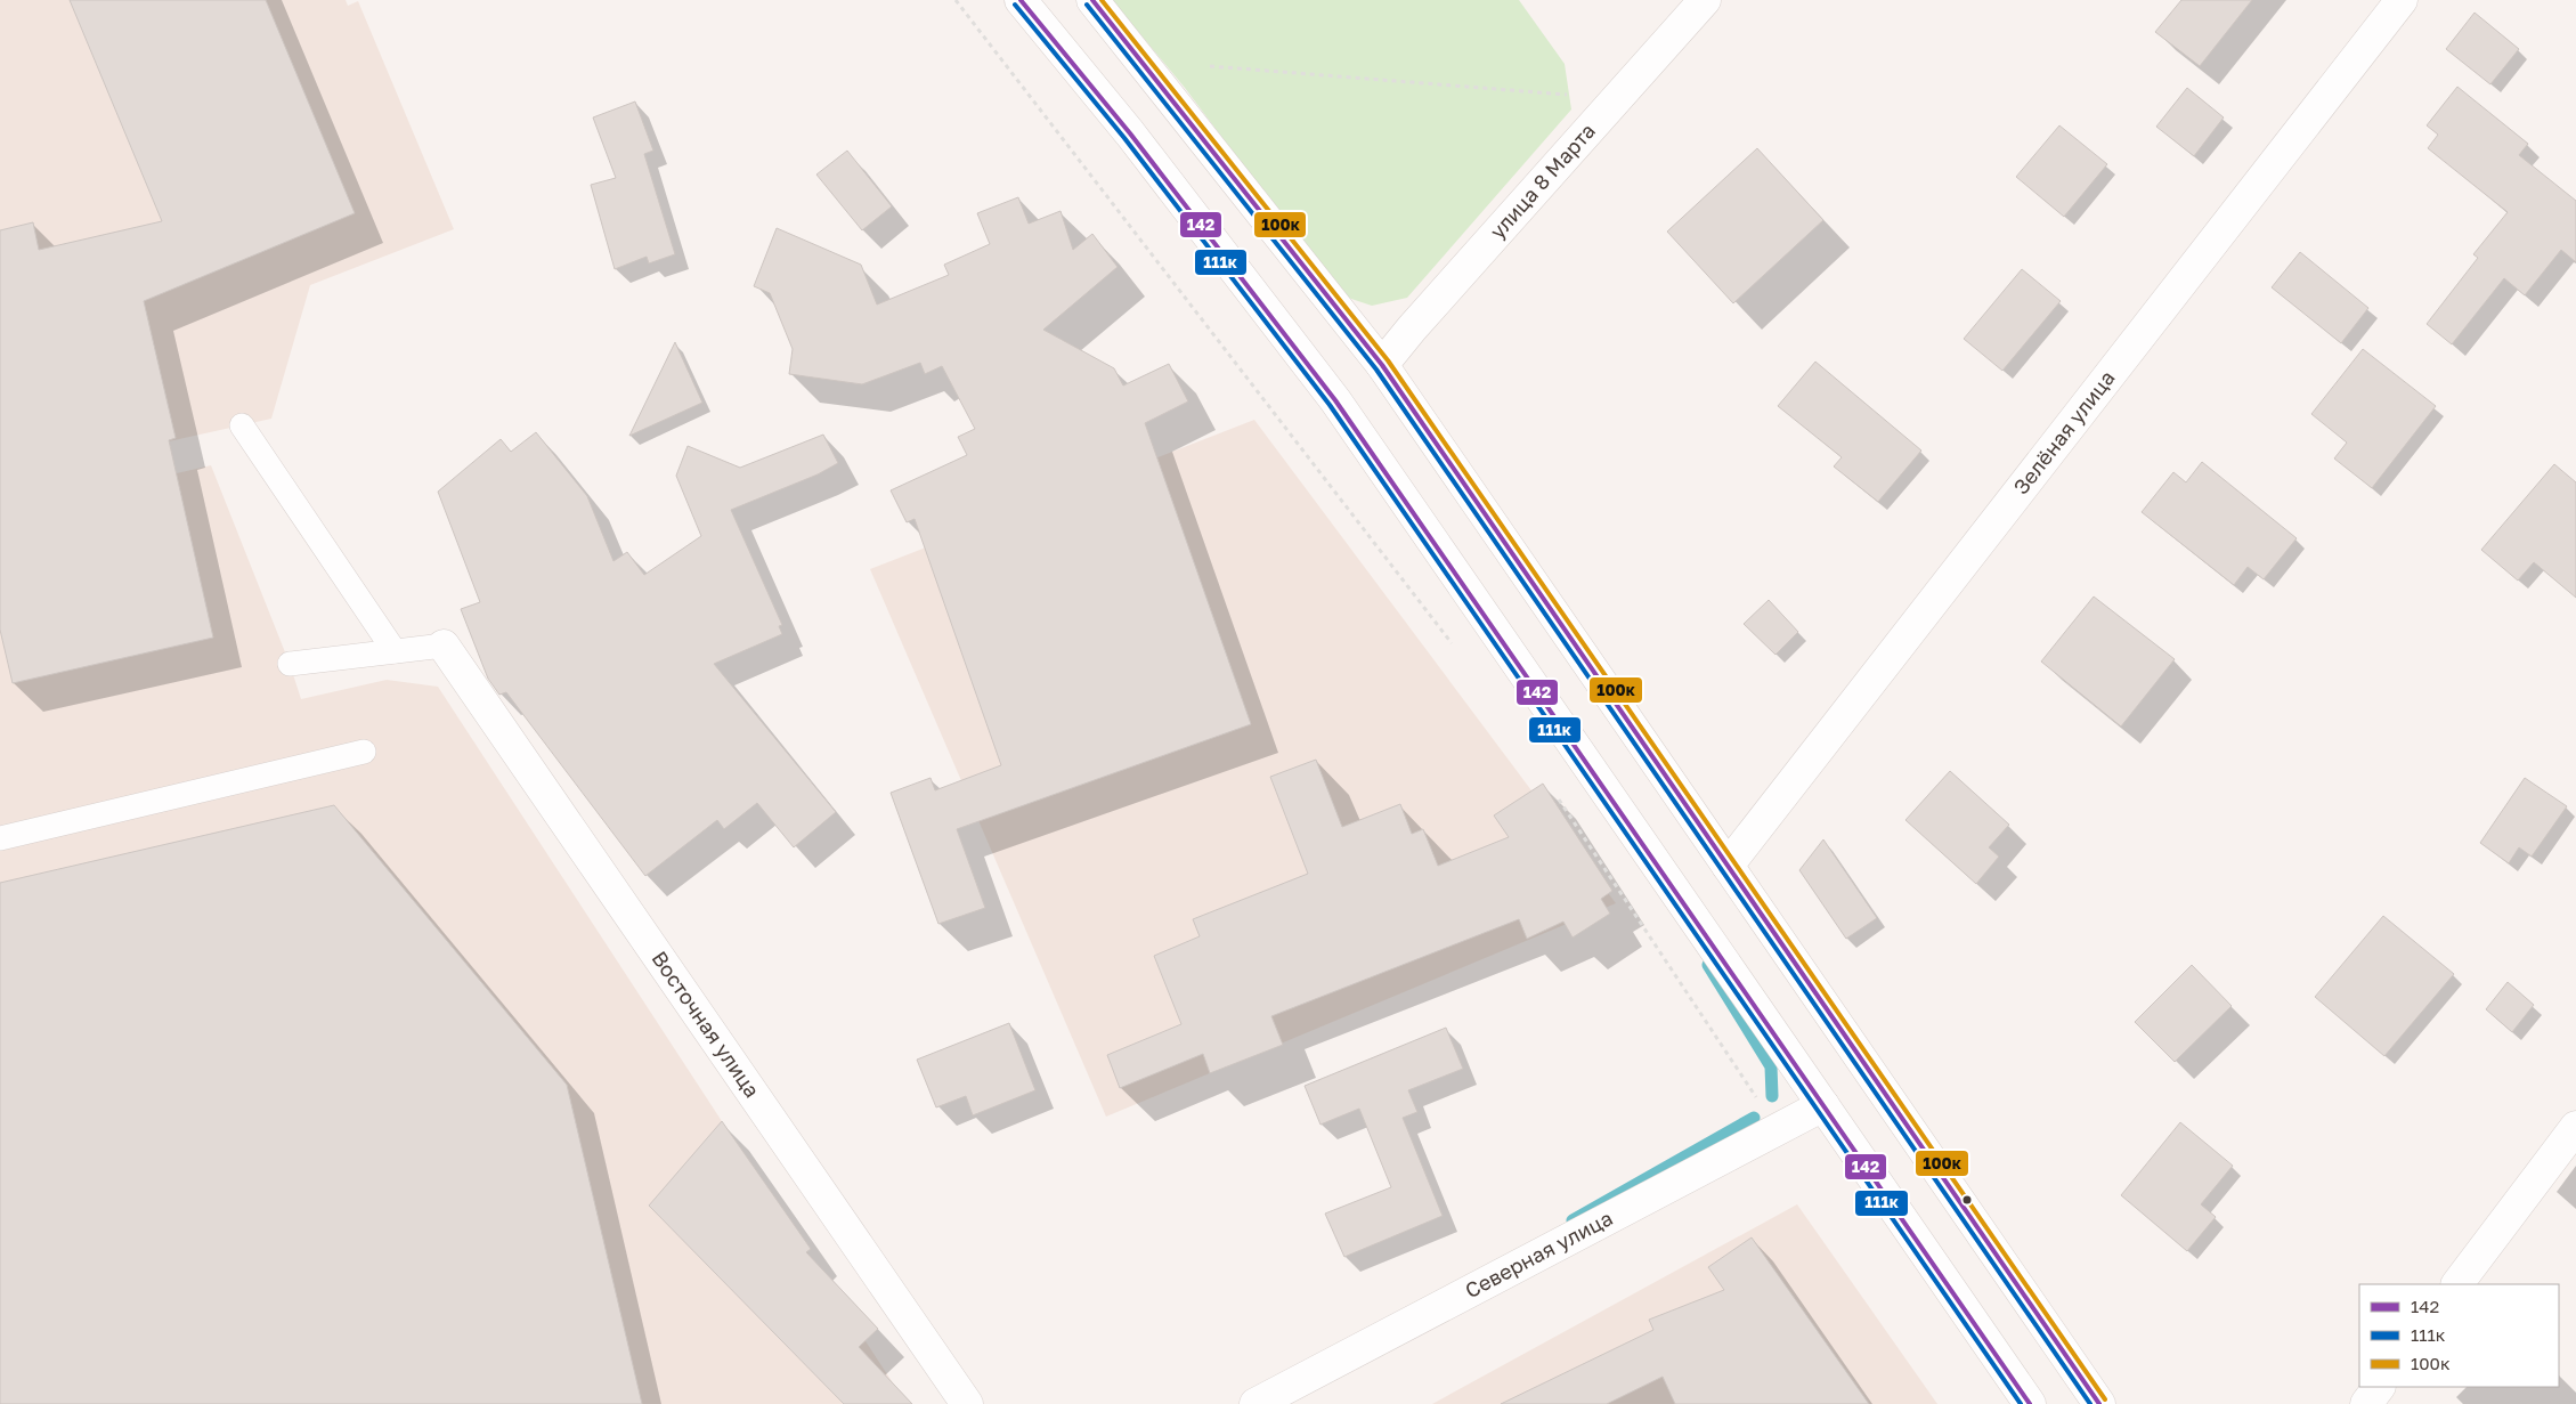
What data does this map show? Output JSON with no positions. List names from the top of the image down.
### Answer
{
  "streets": {
    "main road": [
      "улица 8 Марта",
      "Зелёная улица",
      "Восточная улица",
      "Северная улица"
    ]
  },
  "lines": ["transit line 142", "transit line 100к", "transit line 111к"],
  "legend": ["142", "111к", "100к"]
}
